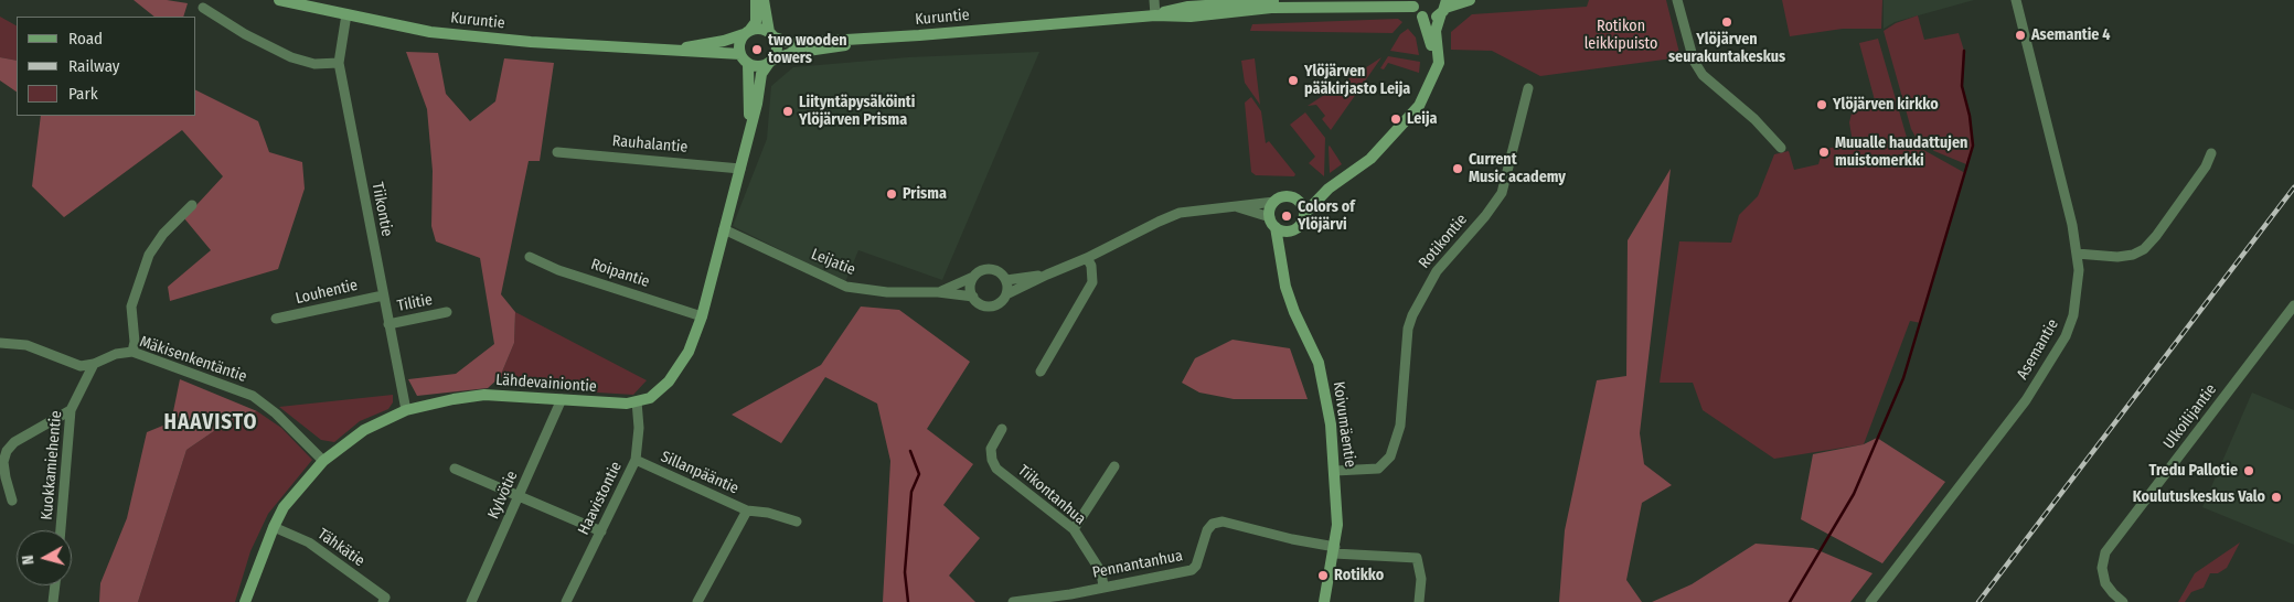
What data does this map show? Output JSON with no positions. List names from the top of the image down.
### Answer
{
  "streets": {
    "street": [
      "Kuruntie",
      "Rauhalantie",
      "Tiikontie",
      "Rotikontie",
      "Leijatie",
      "Roipantie",
      "Louhentie",
      "Tilitie",
      "Asemantie",
      "Mäkisenkentäntie",
      "Lähdevainiontie",
      "Ulkoilijantie",
      "Koivumäentie",
      "Kuokkamiehentie",
      "Sillanpääntie",
      "Kylvötie",
      "Tiikontanhua",
      "Haavistontie",
      "Tähkätie",
      "Pennantanhua"
    ]
  },
  "crossings": [
    ["Kuruntie", "Tiikontie"],
    ["Kuruntie", "Lähdevainiontie"],
    ["Rauhalantie", "Lähdevainiontie"],
    ["Tiikontie", "Louhentie"],
    ["Tiikontie", "Tilitie"],
    ["Tiikontie", "Lähdevainiontie"],
    ["Rotikontie", "Koivumäentie"],
    ["Leijatie", "Lähdevainiontie"],
    ["Leijatie", "Koivumäentie"],
    ["Roipantie", "Lähdevainiontie"],
    ["Mäkisenkentäntie", "Lähdevainiontie"],
    ["Mäkisenkentäntie", "Kuokkamiehentie"],
    ["Lähdevainiontie", "Kylvötie"],
    ["Lähdevainiontie", "Haavistontie"],
    ["Lähdevainiontie", "Tähkätie"],
    ["Koivumäentie", "Pennantanhua"],
    ["Sillanpääntie", "Haavistontie"],
    ["Tiikontanhua", "Pennantanhua"]
  ],
  "districts": ["HAAVISTO"],
  "parks": ["Rotikon leikkipuisto"],
  "places": [
    "Ylöjärven seurakuntakeskus",
    "Asemantie 4",
    "two wooden towers",
    "Ylöjärven pääkirjasto Leija",
    "Ylöjärven kirkko",
    "Liityntäpysäköinti Ylöjärven Prisma",
    "Leija",
    "Muualle haudattujen muistomerkki",
    "Current Music academy",
    "Prisma",
    "Colors of Ylöjärvi",
    "Tredu Pallotie",
    "Koulutuskeskus Valo",
    "Rotikko"
  ],
  "legend": ["Road", "Railway", "Park"],
  "north": "left"
}
